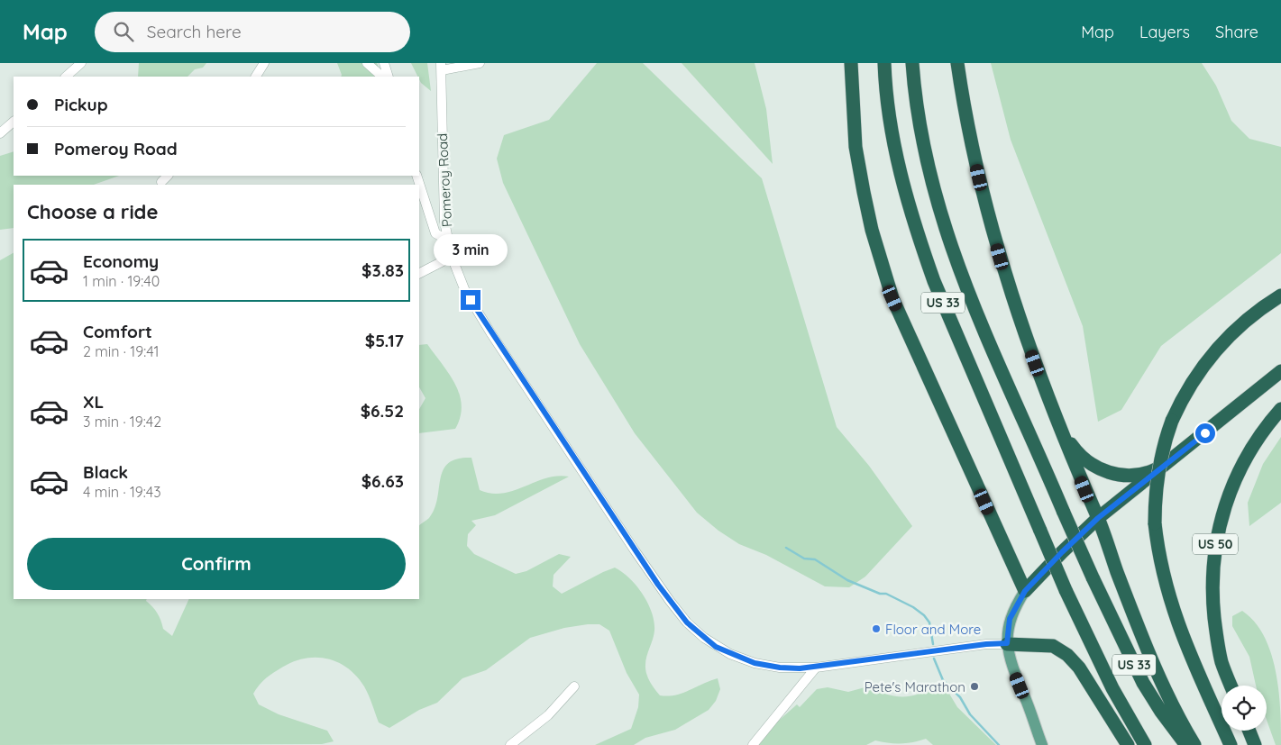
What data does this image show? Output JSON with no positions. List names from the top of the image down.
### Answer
{
  "streets": {
    "highway": ["US 33", "US 50"],
    "street": ["Pomeroy Road"]
  },
  "places": ["Floor and More", "Pete's Marathon"],
  "page": {
    "header": "Map",
    "search": "Search here",
    "nav": ["Map", "Layers", "Share"],
    "banner": ["Pickup", "Pomeroy Road"],
    "heading": "Choose a ride",
    "bubble": "3 min",
    "list": [
      {
        "name": "Economy",
        "note": "1 min · 19:40",
        "value": "$3.83"
      },
      {
        "name": "Comfort",
        "note": "2 min · 19:41",
        "value": "$5.17"
      },
      {
        "name": "XL",
        "note": "3 min · 19:42",
        "value": "$6.52"
      },
      {
        "name": "Black",
        "note": "4 min · 19:43",
        "value": "$6.63"
      }
    ],
    "buttons": "Confirm"
  }
}
